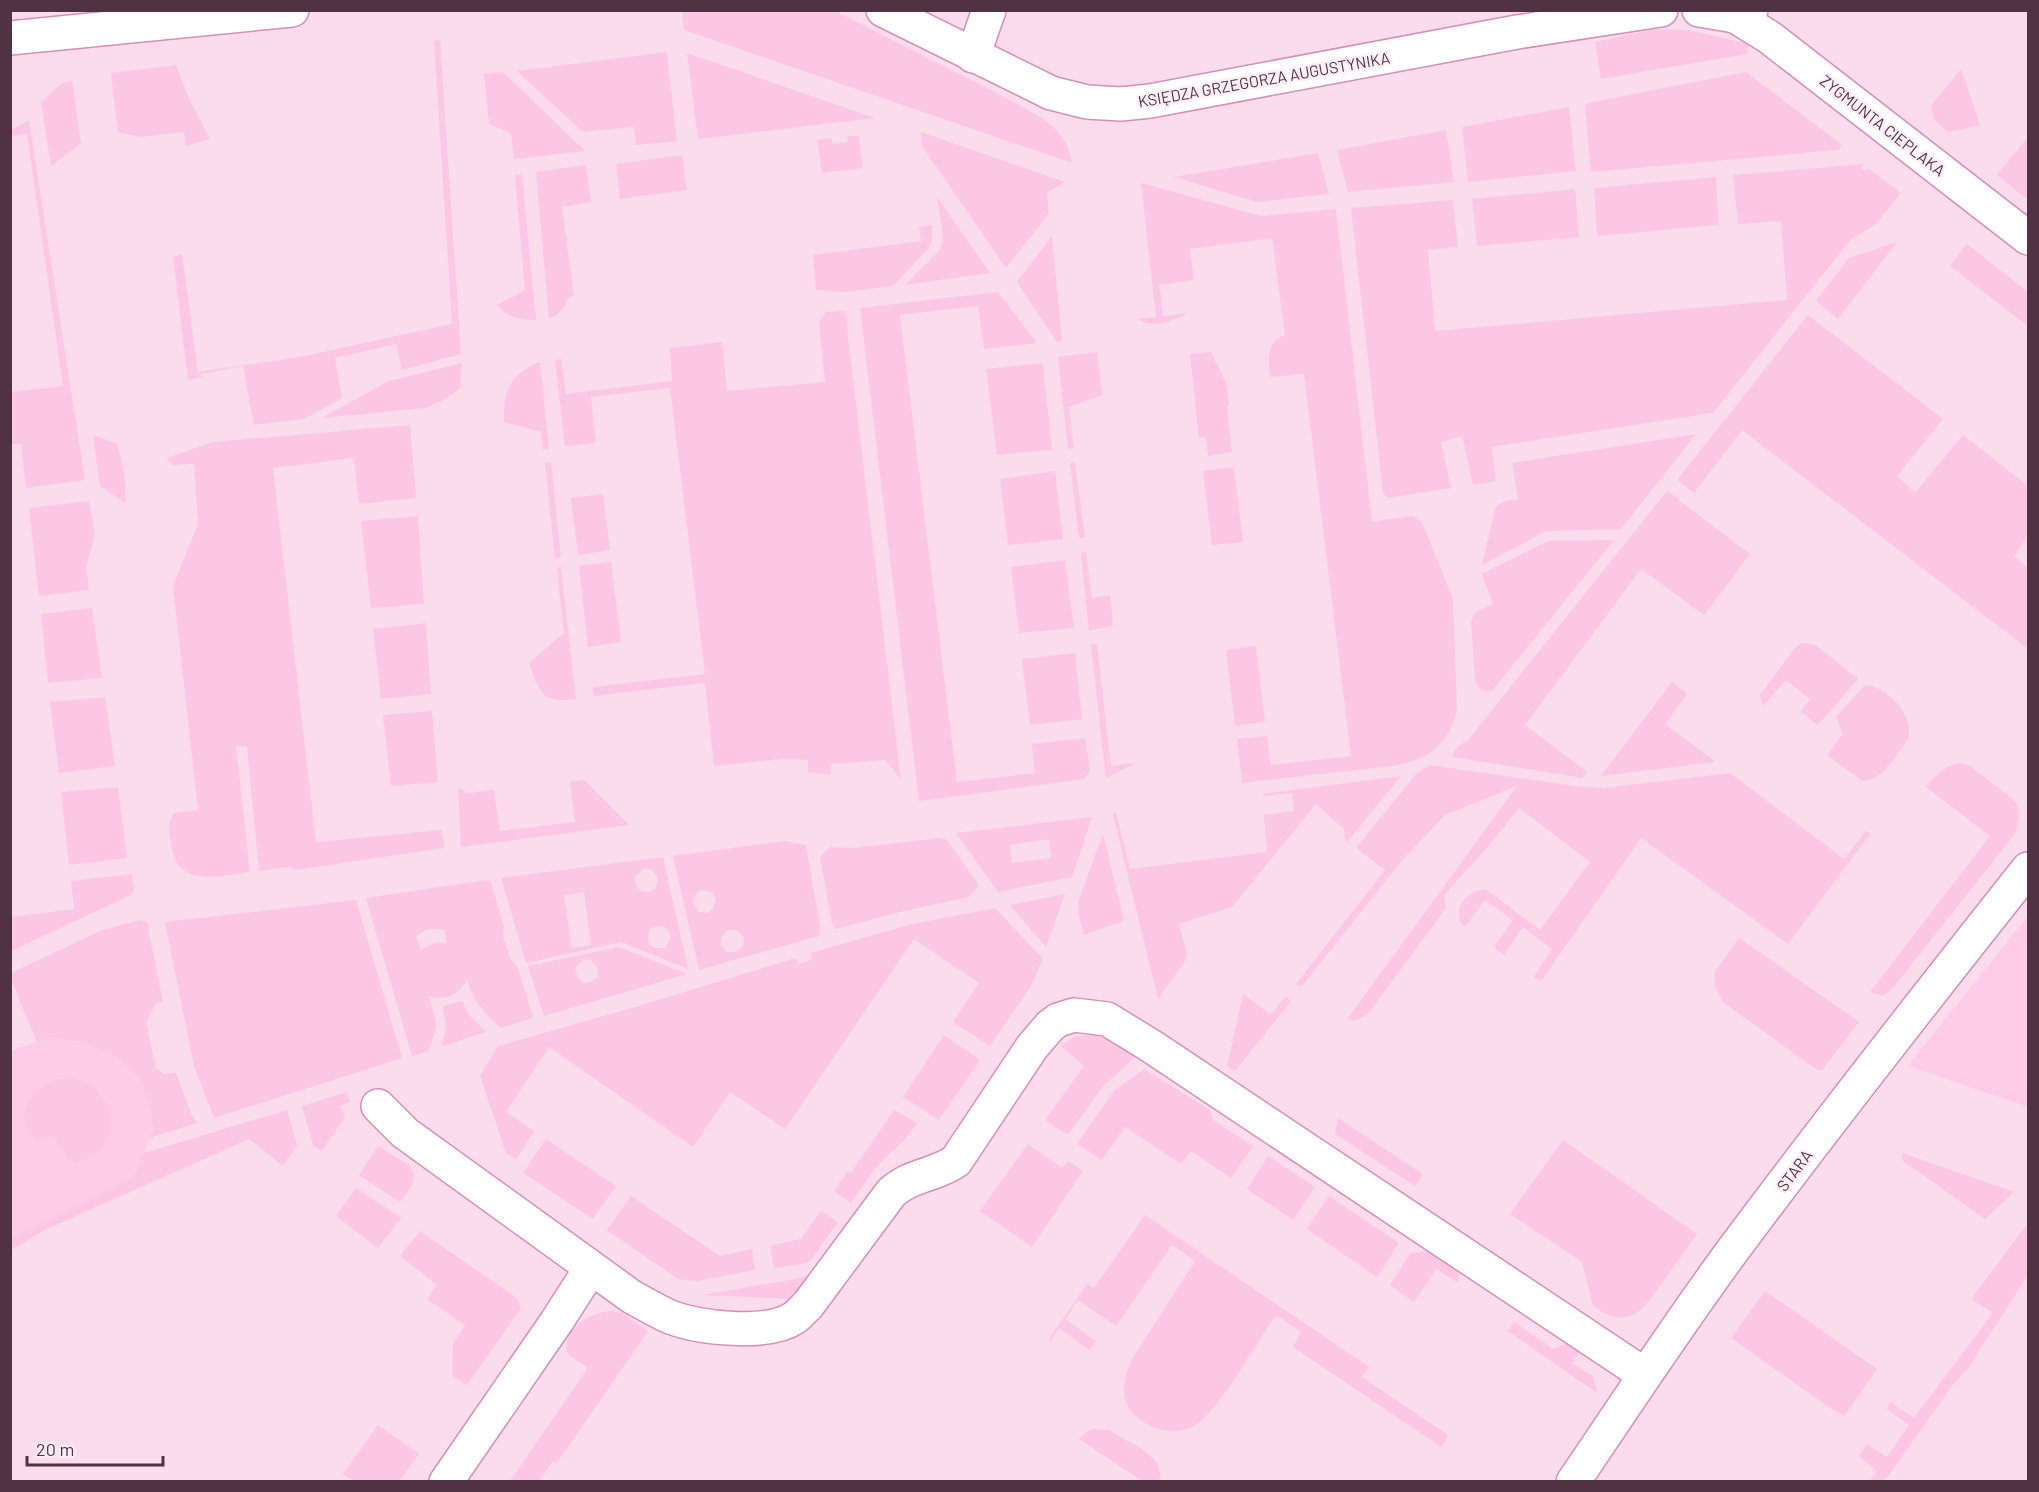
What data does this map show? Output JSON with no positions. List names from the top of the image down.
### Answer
{
  "streets": {
    "street": ["KSIĘDZA GRZEGORZA AUGUSTYNIKA", "ZYGMUNTA CIEPLAKA", "STARA"]
  },
  "scale_bar": "20 m"
}
